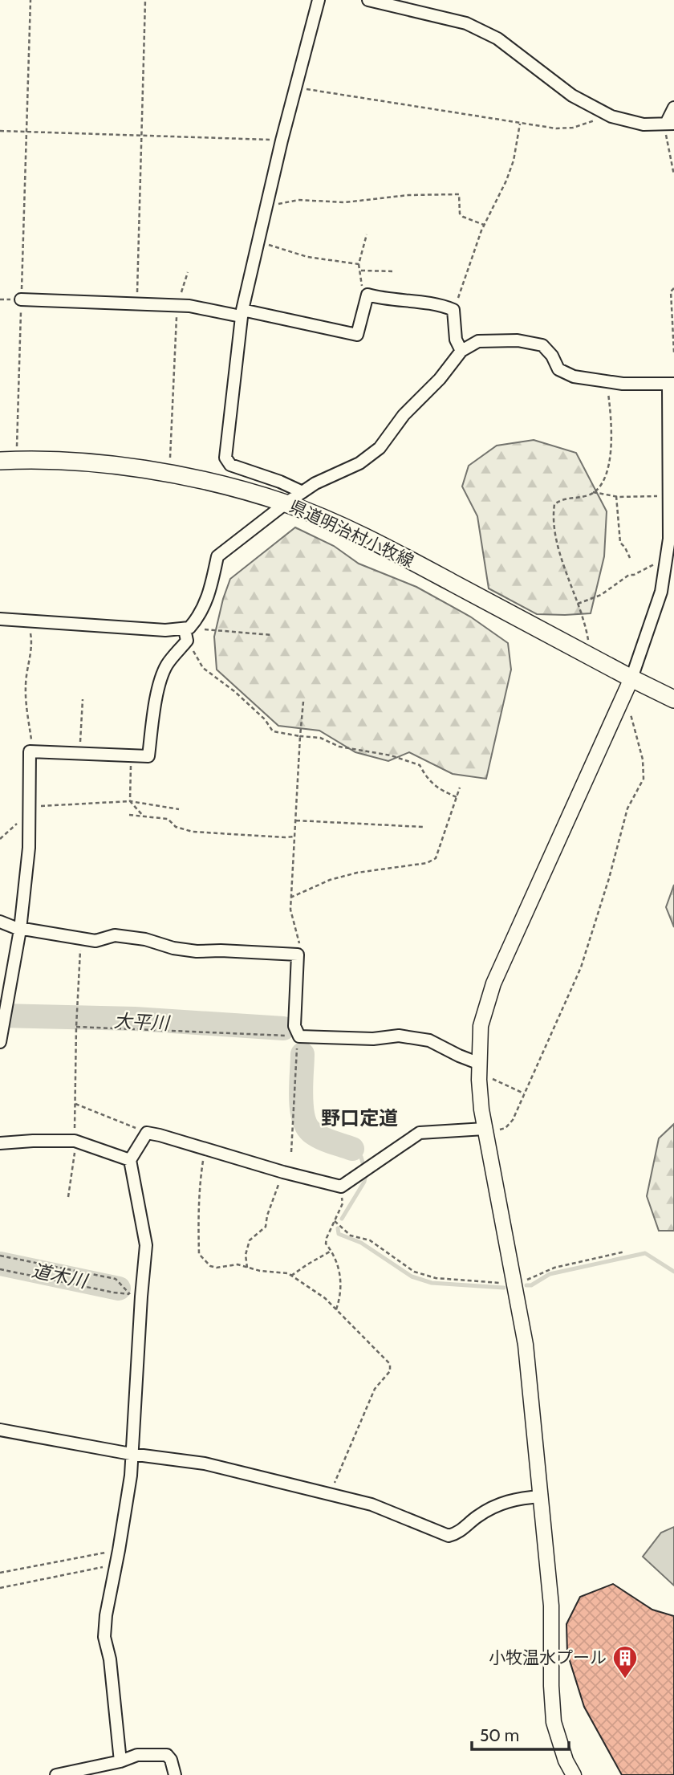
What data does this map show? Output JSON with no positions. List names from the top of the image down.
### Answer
{
  "streets": {
    "main road": ["県道明治村小牧線"]
  },
  "districts": ["野口定道"],
  "water": ["大平川", "道木川"],
  "places": {
    "building": ["小牧温水プール"]
  },
  "scale_bar": "50 m"
}
